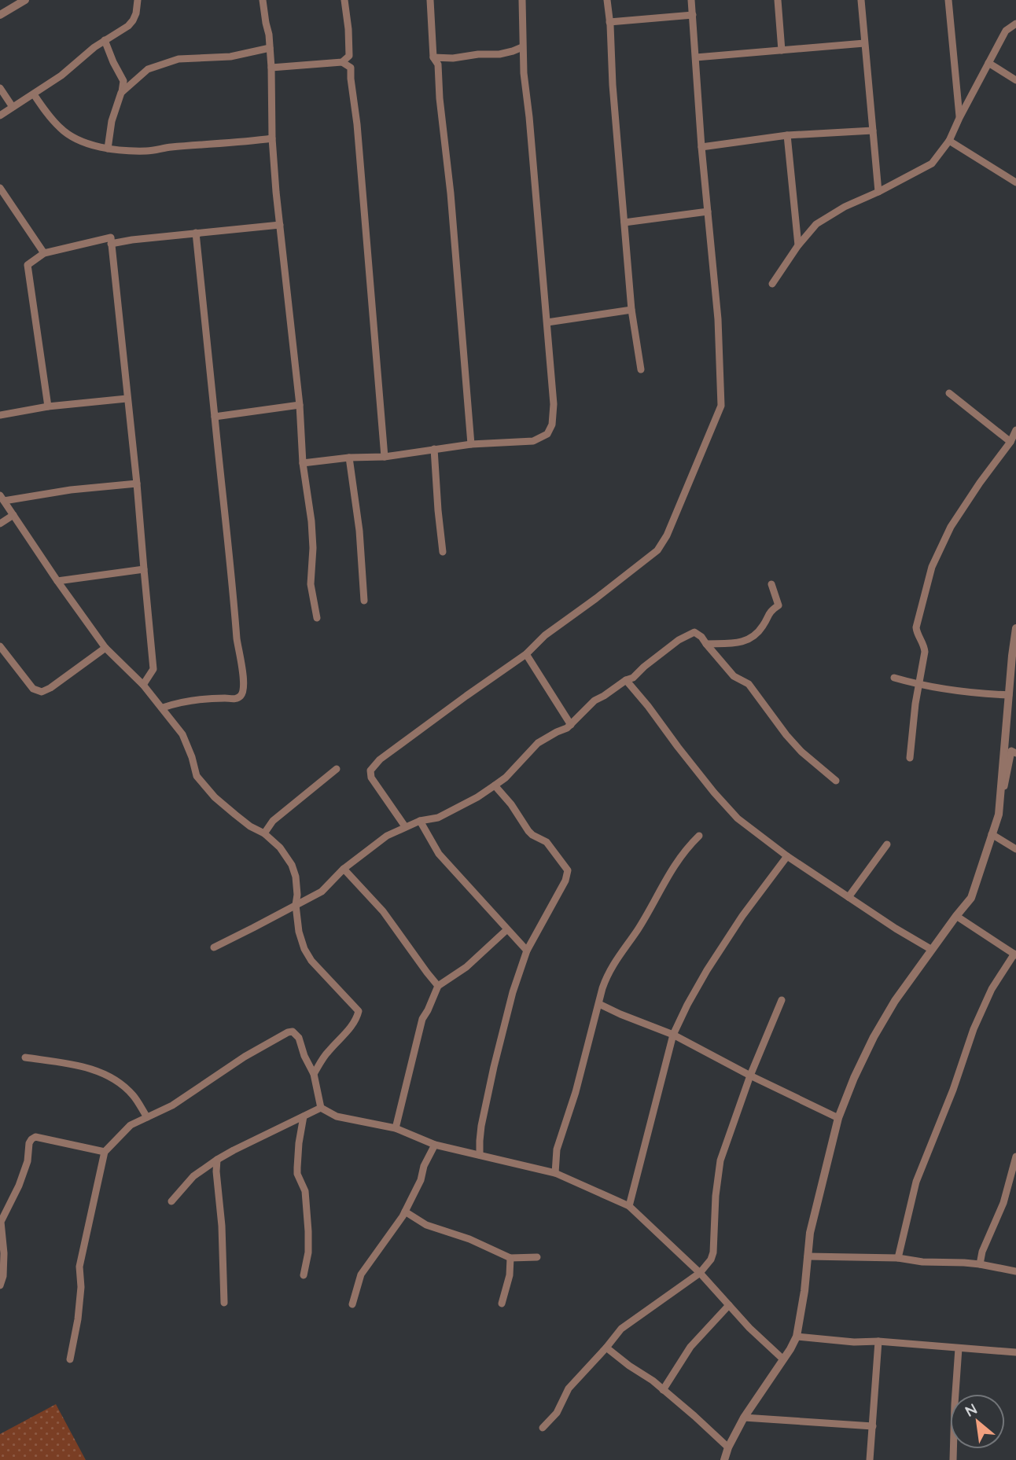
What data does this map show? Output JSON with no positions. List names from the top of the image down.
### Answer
{
  "north": "top left"
}
